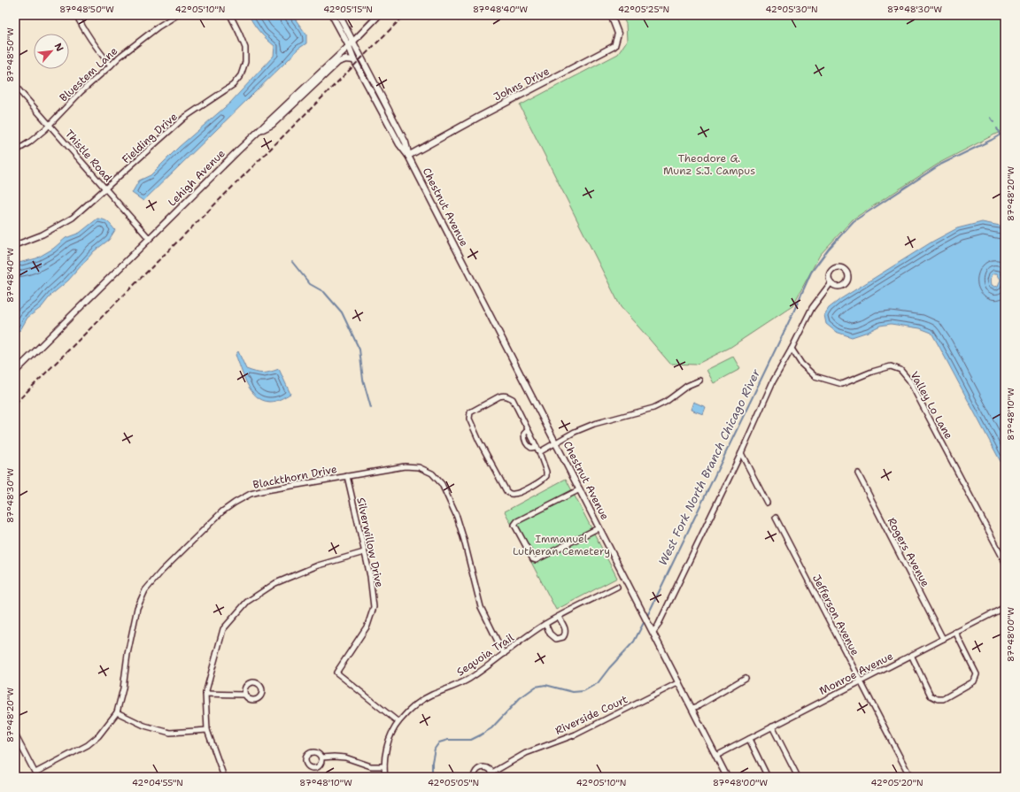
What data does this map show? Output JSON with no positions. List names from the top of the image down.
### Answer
{
  "streets": {
    "street": [
      "Bluestem Lane",
      "Johns Drive",
      "Fielding Drive",
      "Thistle Road",
      "Lehigh Avenue",
      "Chestnut Avenue",
      "Valley Lo Lane",
      "Blackthorn Drive",
      "Silverwillow Drive",
      "Rogers Avenue",
      "Jefferson Avenue",
      "Sequoia Trail",
      "Monroe Avenue",
      "Riverside Court"
    ]
  },
  "crossings": [
    ["Bluestem Lane", "Thistle Road"],
    ["Johns Drive", "Chestnut Avenue"],
    ["Fielding Drive", "Thistle Road"],
    ["Thistle Road", "Lehigh Avenue"],
    ["Lehigh Avenue", "Chestnut Avenue"],
    ["Chestnut Avenue", "Monroe Avenue"],
    ["Chestnut Avenue", "Riverside Court"],
    ["Blackthorn Drive", "Silverwillow Drive"],
    ["Blackthorn Drive", "Sequoia Trail"],
    ["Silverwillow Drive", "Sequoia Trail"],
    ["Rogers Avenue", "Monroe Avenue"],
    ["Jefferson Avenue", "Monroe Avenue"]
  ],
  "water": ["West Fork North Branch Chicago River"],
  "parks": ["Theodore G. Munz S.J. Campus", "Immanuel Lutheran Cemetery"],
  "north": "top right",
  "coordinates": [
    "87°48'50\"W",
    "42°05'10\"N",
    "42°05'15\"N",
    "87°48'40\"W",
    "42°05'25\"N",
    "42°05'30\"N",
    "87°48'30\"W",
    "87°48'20\"W",
    "87°48'10\"W",
    "87°48'00\"W",
    "42°04'55\"N",
    "42°05'05\"N",
    "42°05'20\"N"
  ]
}
